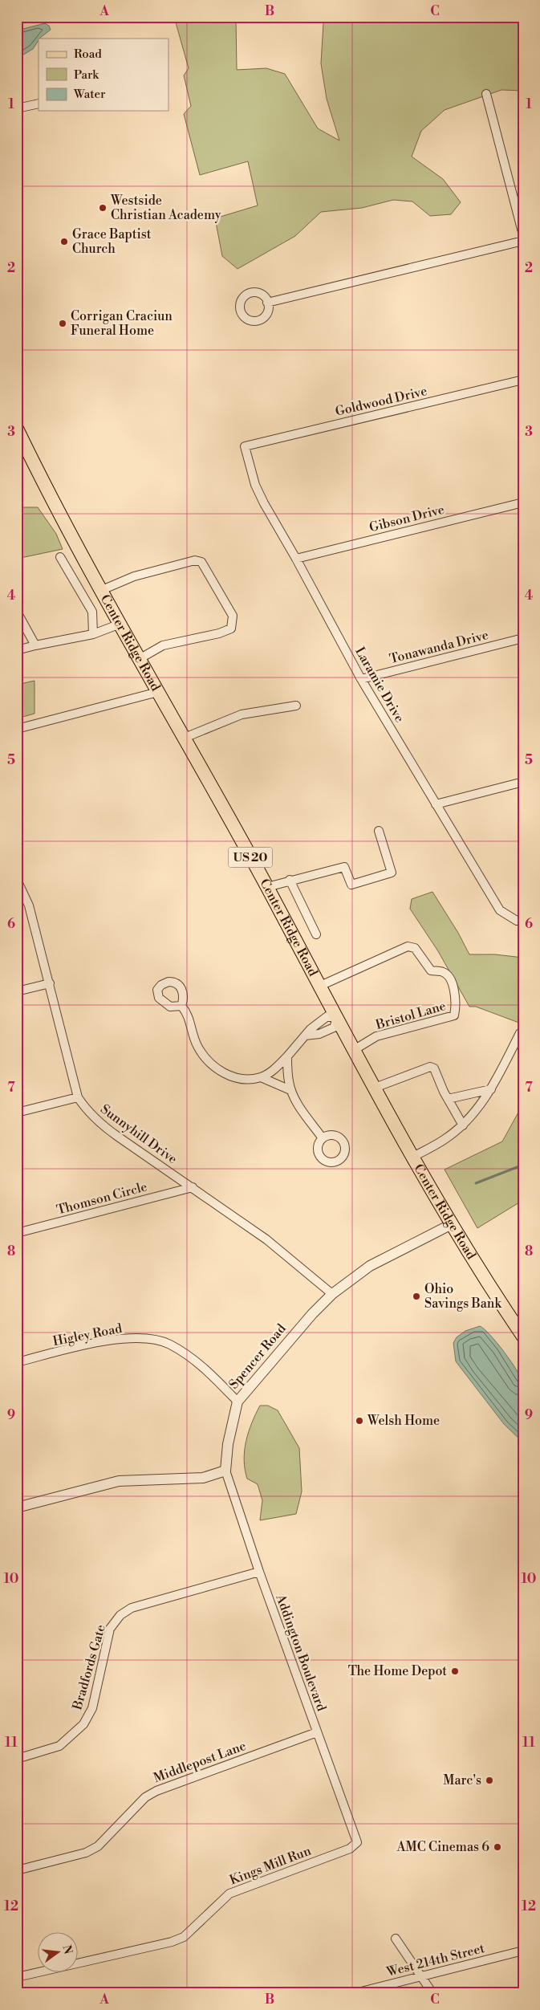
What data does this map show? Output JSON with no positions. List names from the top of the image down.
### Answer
{
  "streets": {
    "main road": ["Center Ridge Road", "US 20"],
    "street": [
      "Goldwood Drive",
      "Gibson Drive",
      "Tonawanda Drive",
      "Laramie Drive",
      "Bristol Lane",
      "Sunnyhill Drive",
      "Thomson Circle",
      "Higley Road",
      "Spencer Road",
      "Addington Boulevard",
      "Bradfords Gate",
      "Middlepost Lane",
      "Kings Mill Run",
      "West 214th Street"
    ]
  },
  "crossings": [
    ["Goldwood Drive", "Laramie Drive"],
    ["Gibson Drive", "Laramie Drive"],
    ["Center Ridge Road", "Bristol Lane"],
    ["Center Ridge Road", "Spencer Road"],
    ["Tonawanda Drive", "Laramie Drive"],
    ["Sunnyhill Drive", "Thomson Circle"],
    ["Sunnyhill Drive", "Spencer Road"],
    ["Higley Road", "Spencer Road"],
    ["Spencer Road", "Addington Boulevard"],
    ["Addington Boulevard", "Bradfords Gate"],
    ["Addington Boulevard", "Middlepost Lane"],
    ["Addington Boulevard", "Kings Mill Run"]
  ],
  "places": [
    "Westside Christian Academy",
    "Grace Baptist Church",
    "Corrigan Craciun Funeral Home",
    "Ohio Savings Bank",
    "Welsh Home",
    "The Home Depot",
    "Marc's",
    "AMC Cinemas 6"
  ],
  "legend": ["Road", "Park", "Water"],
  "north": "right",
  "grid": {
    "columns": ["A", "B", "C"],
    "rows": [
      "1",
      "2",
      "3",
      "4",
      "5",
      "6",
      "7",
      "8",
      "9",
      "10",
      "11",
      "12"
    ]
  }
}
